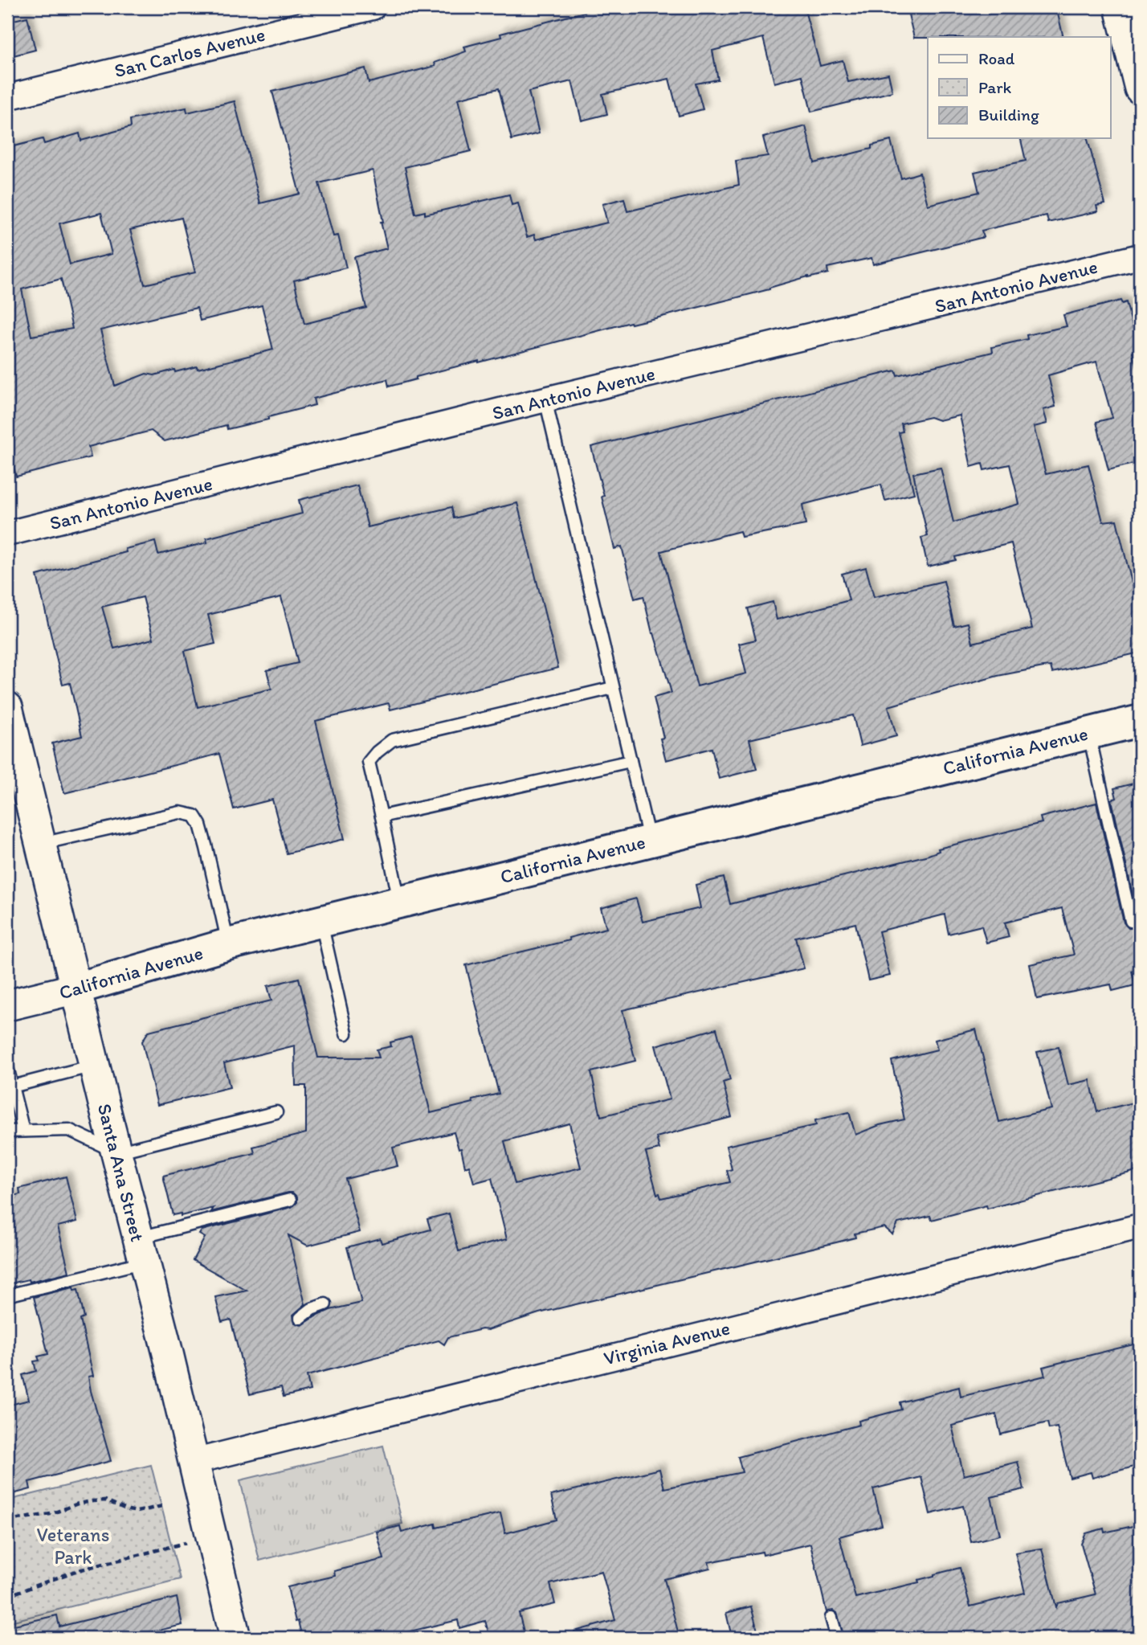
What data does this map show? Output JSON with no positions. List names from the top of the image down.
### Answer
{
  "streets": {
    "main road": ["California Avenue"],
    "street": [
      "San Carlos Avenue",
      "San Antonio Avenue",
      "Santa Ana Street",
      "Virginia Avenue"
    ]
  },
  "crossings": [
    ["California Avenue", "Santa Ana Street"],
    ["Santa Ana Street", "Virginia Avenue"]
  ],
  "parks": ["Veterans Park"],
  "legend": ["Road", "Park", "Building"]
}
